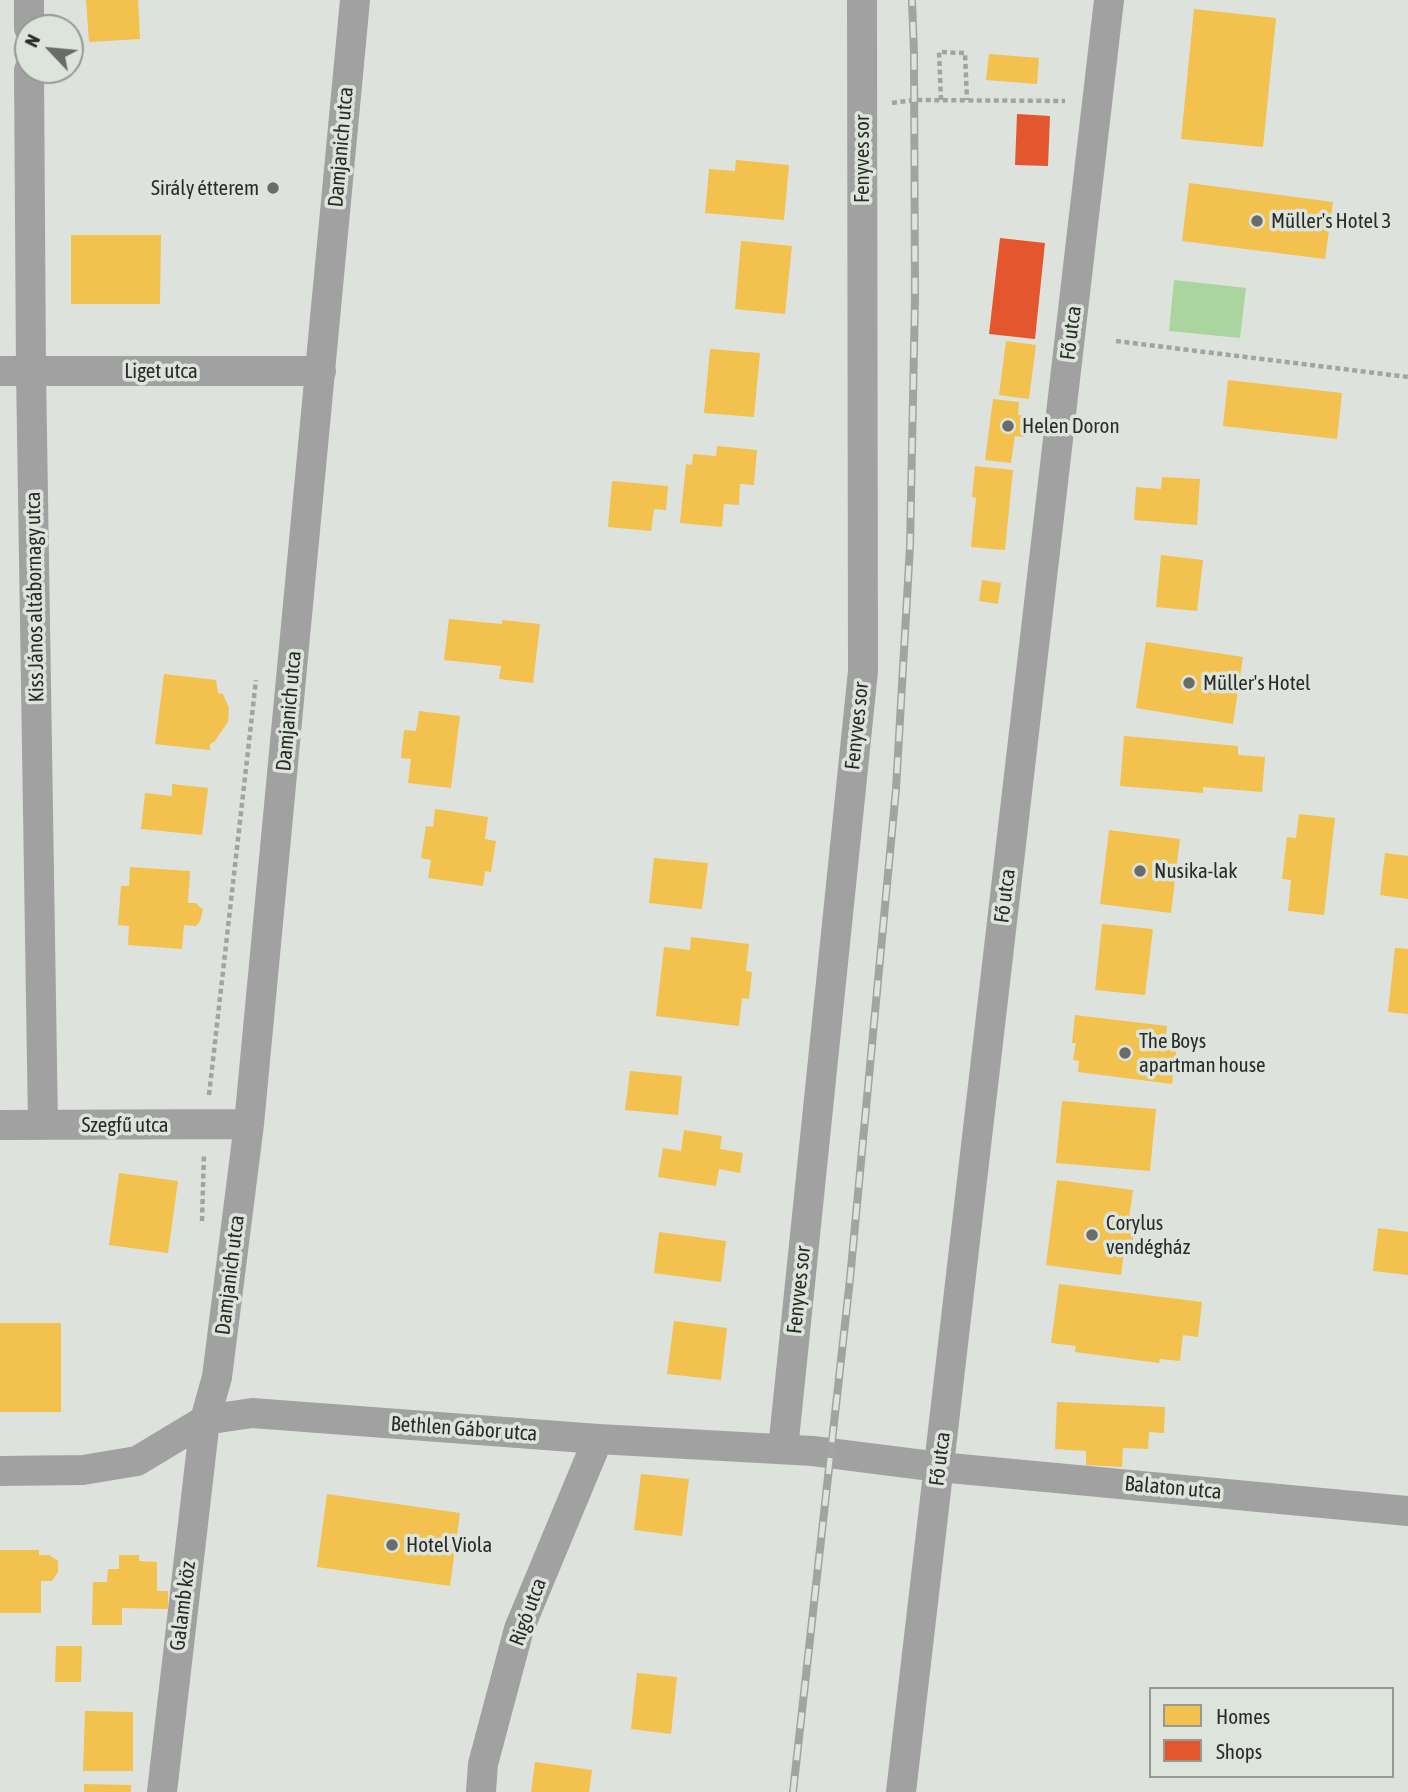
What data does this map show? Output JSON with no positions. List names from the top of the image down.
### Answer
{
  "streets": {
    "street": [
      "Damjanich utca",
      "Fenyves sor",
      "Fő utca",
      "Liget utca",
      "Kiss János altábornagy utca",
      "Szegfű utca",
      "Bethlen Gábor utca",
      "Balaton utca",
      "Galamb köz",
      "Rigó utca"
    ]
  },
  "crossings": [
    ["Damjanich utca", "Liget utca"],
    ["Damjanich utca", "Szegfű utca"],
    ["Damjanich utca", "Bethlen Gábor utca"],
    ["Damjanich utca", "Galamb köz"],
    ["Fenyves sor", "Bethlen Gábor utca"],
    ["Fő utca", "Bethlen Gábor utca"],
    ["Fő utca", "Balaton utca"],
    ["Liget utca", "Kiss János altábornagy utca"],
    ["Kiss János altábornagy utca", "Szegfű utca"],
    ["Bethlen Gábor utca", "Balaton utca"],
    ["Bethlen Gábor utca", "Galamb köz"],
    ["Bethlen Gábor utca", "Rigó utca"]
  ],
  "places": [
    "Sirály étterem",
    "Müller's Hotel 3",
    "Helen Doron",
    "Müller's Hotel",
    "Nusika-lak",
    "The Boys apartman house",
    "Corylus vendégház",
    "Hotel Viola"
  ],
  "legend": ["Homes", "Shops"],
  "north": "top left"
}
